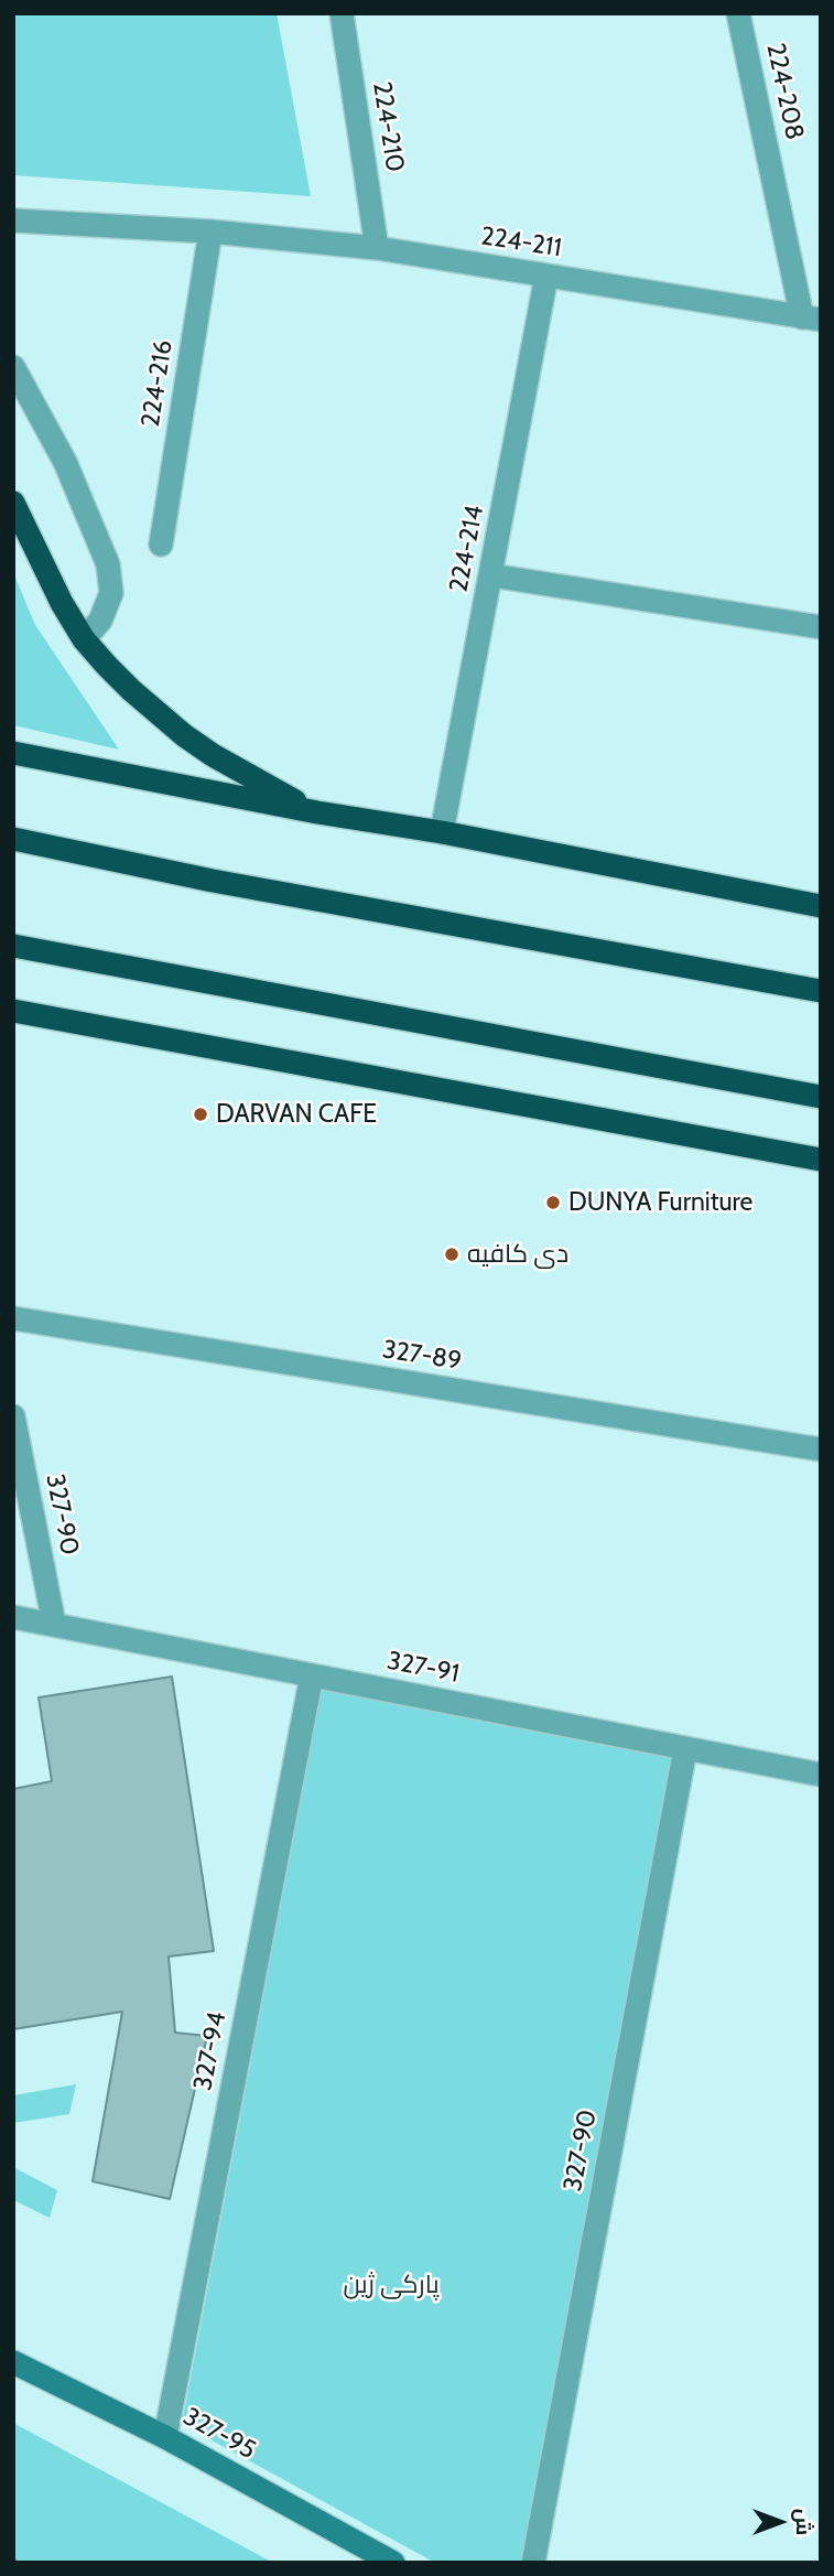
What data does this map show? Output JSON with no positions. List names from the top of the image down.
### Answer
{
  "streets": {
    "street": [
      "224-208",
      "224-210",
      "224-211",
      "224-216",
      "224-214",
      "327-89",
      "327-90",
      "327-91",
      "327-94",
      "327-95"
    ]
  },
  "crossings": [
    ["224-208", "224-211"],
    ["224-210", "224-211"],
    ["224-211", "224-216"],
    ["224-211", "224-214"],
    ["327-90", "327-91"],
    ["327-91", "327-94"],
    ["327-94", "327-95"]
  ],
  "parks": ["پارکی ژین"],
  "places": ["DARVAN CAFE", "DUNYA Furniture", "دى كافيه"],
  "north": "right"
}
